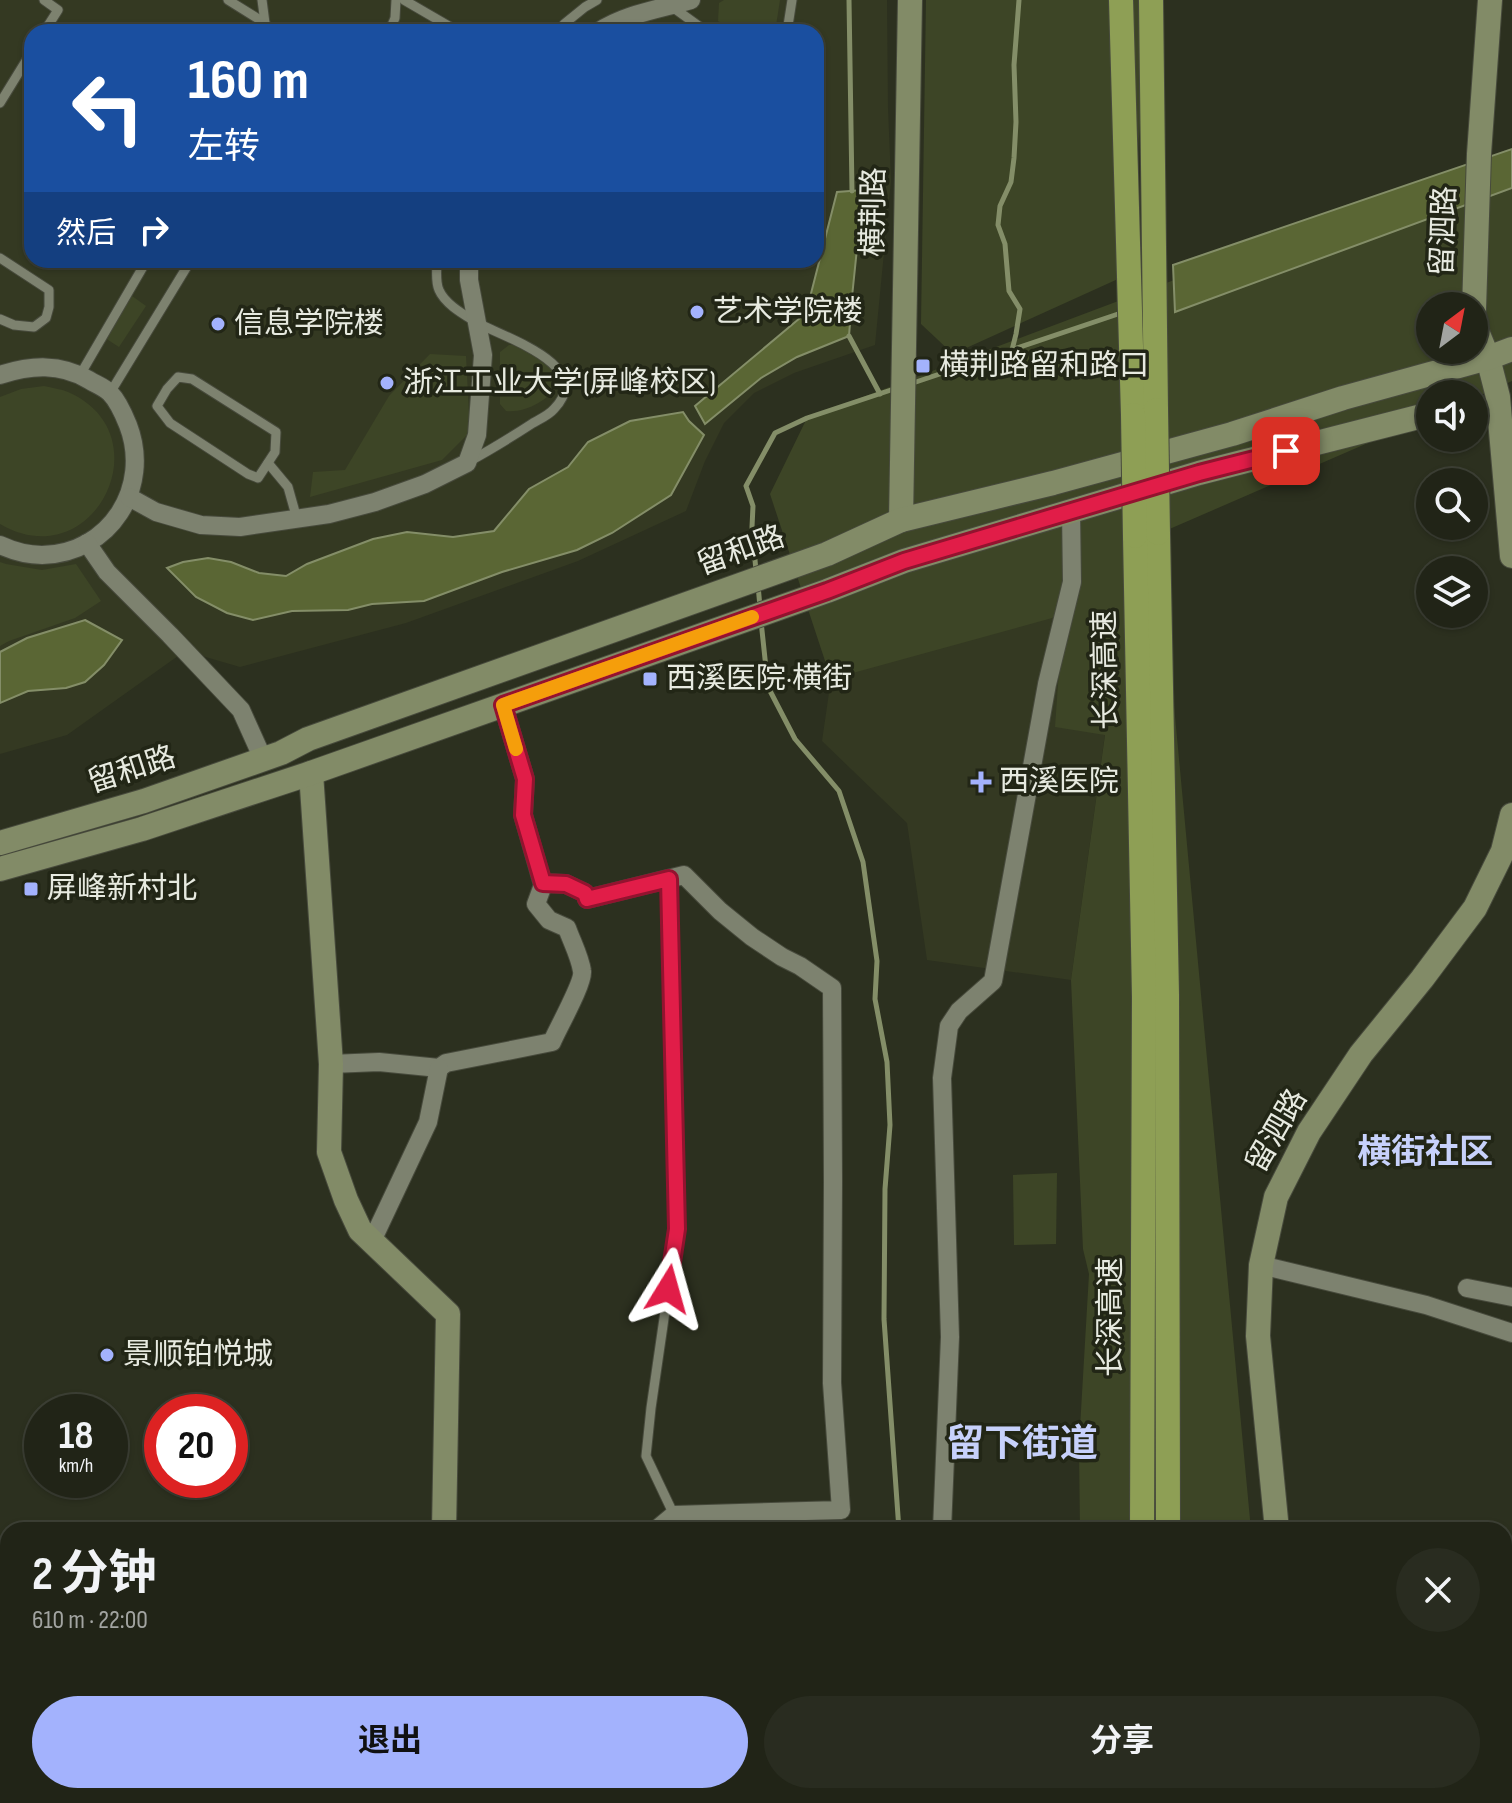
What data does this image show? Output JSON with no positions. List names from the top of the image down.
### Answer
{
  "streets": {
    "highway": ["长深高速"],
    "main road": ["横荆路", "留泗路", "留和路"]
  },
  "crossings": [
    ["横荆路", "留和路"]
  ],
  "districts": ["横街社区", "留下街道"],
  "places": {
    "other": [
      "艺术学院楼",
      "信息学院楼",
      "浙江工业大学(屏峰校区)",
      "景顺铂悦城"
    ],
    "transit": ["横荆路留和路口", "西溪医院·横街", "屏峰新村北"],
    "health": ["西溪医院"]
  },
  "north": "top right",
  "page": {
    "turn": ["160 m", "左转"],
    "then": "然后",
    "speed": "18 km/h",
    "limit": "20",
    "heading": ["2 分钟", "610 m · 22:00"],
    "buttons": ["退出", "分享"]
  }
}
